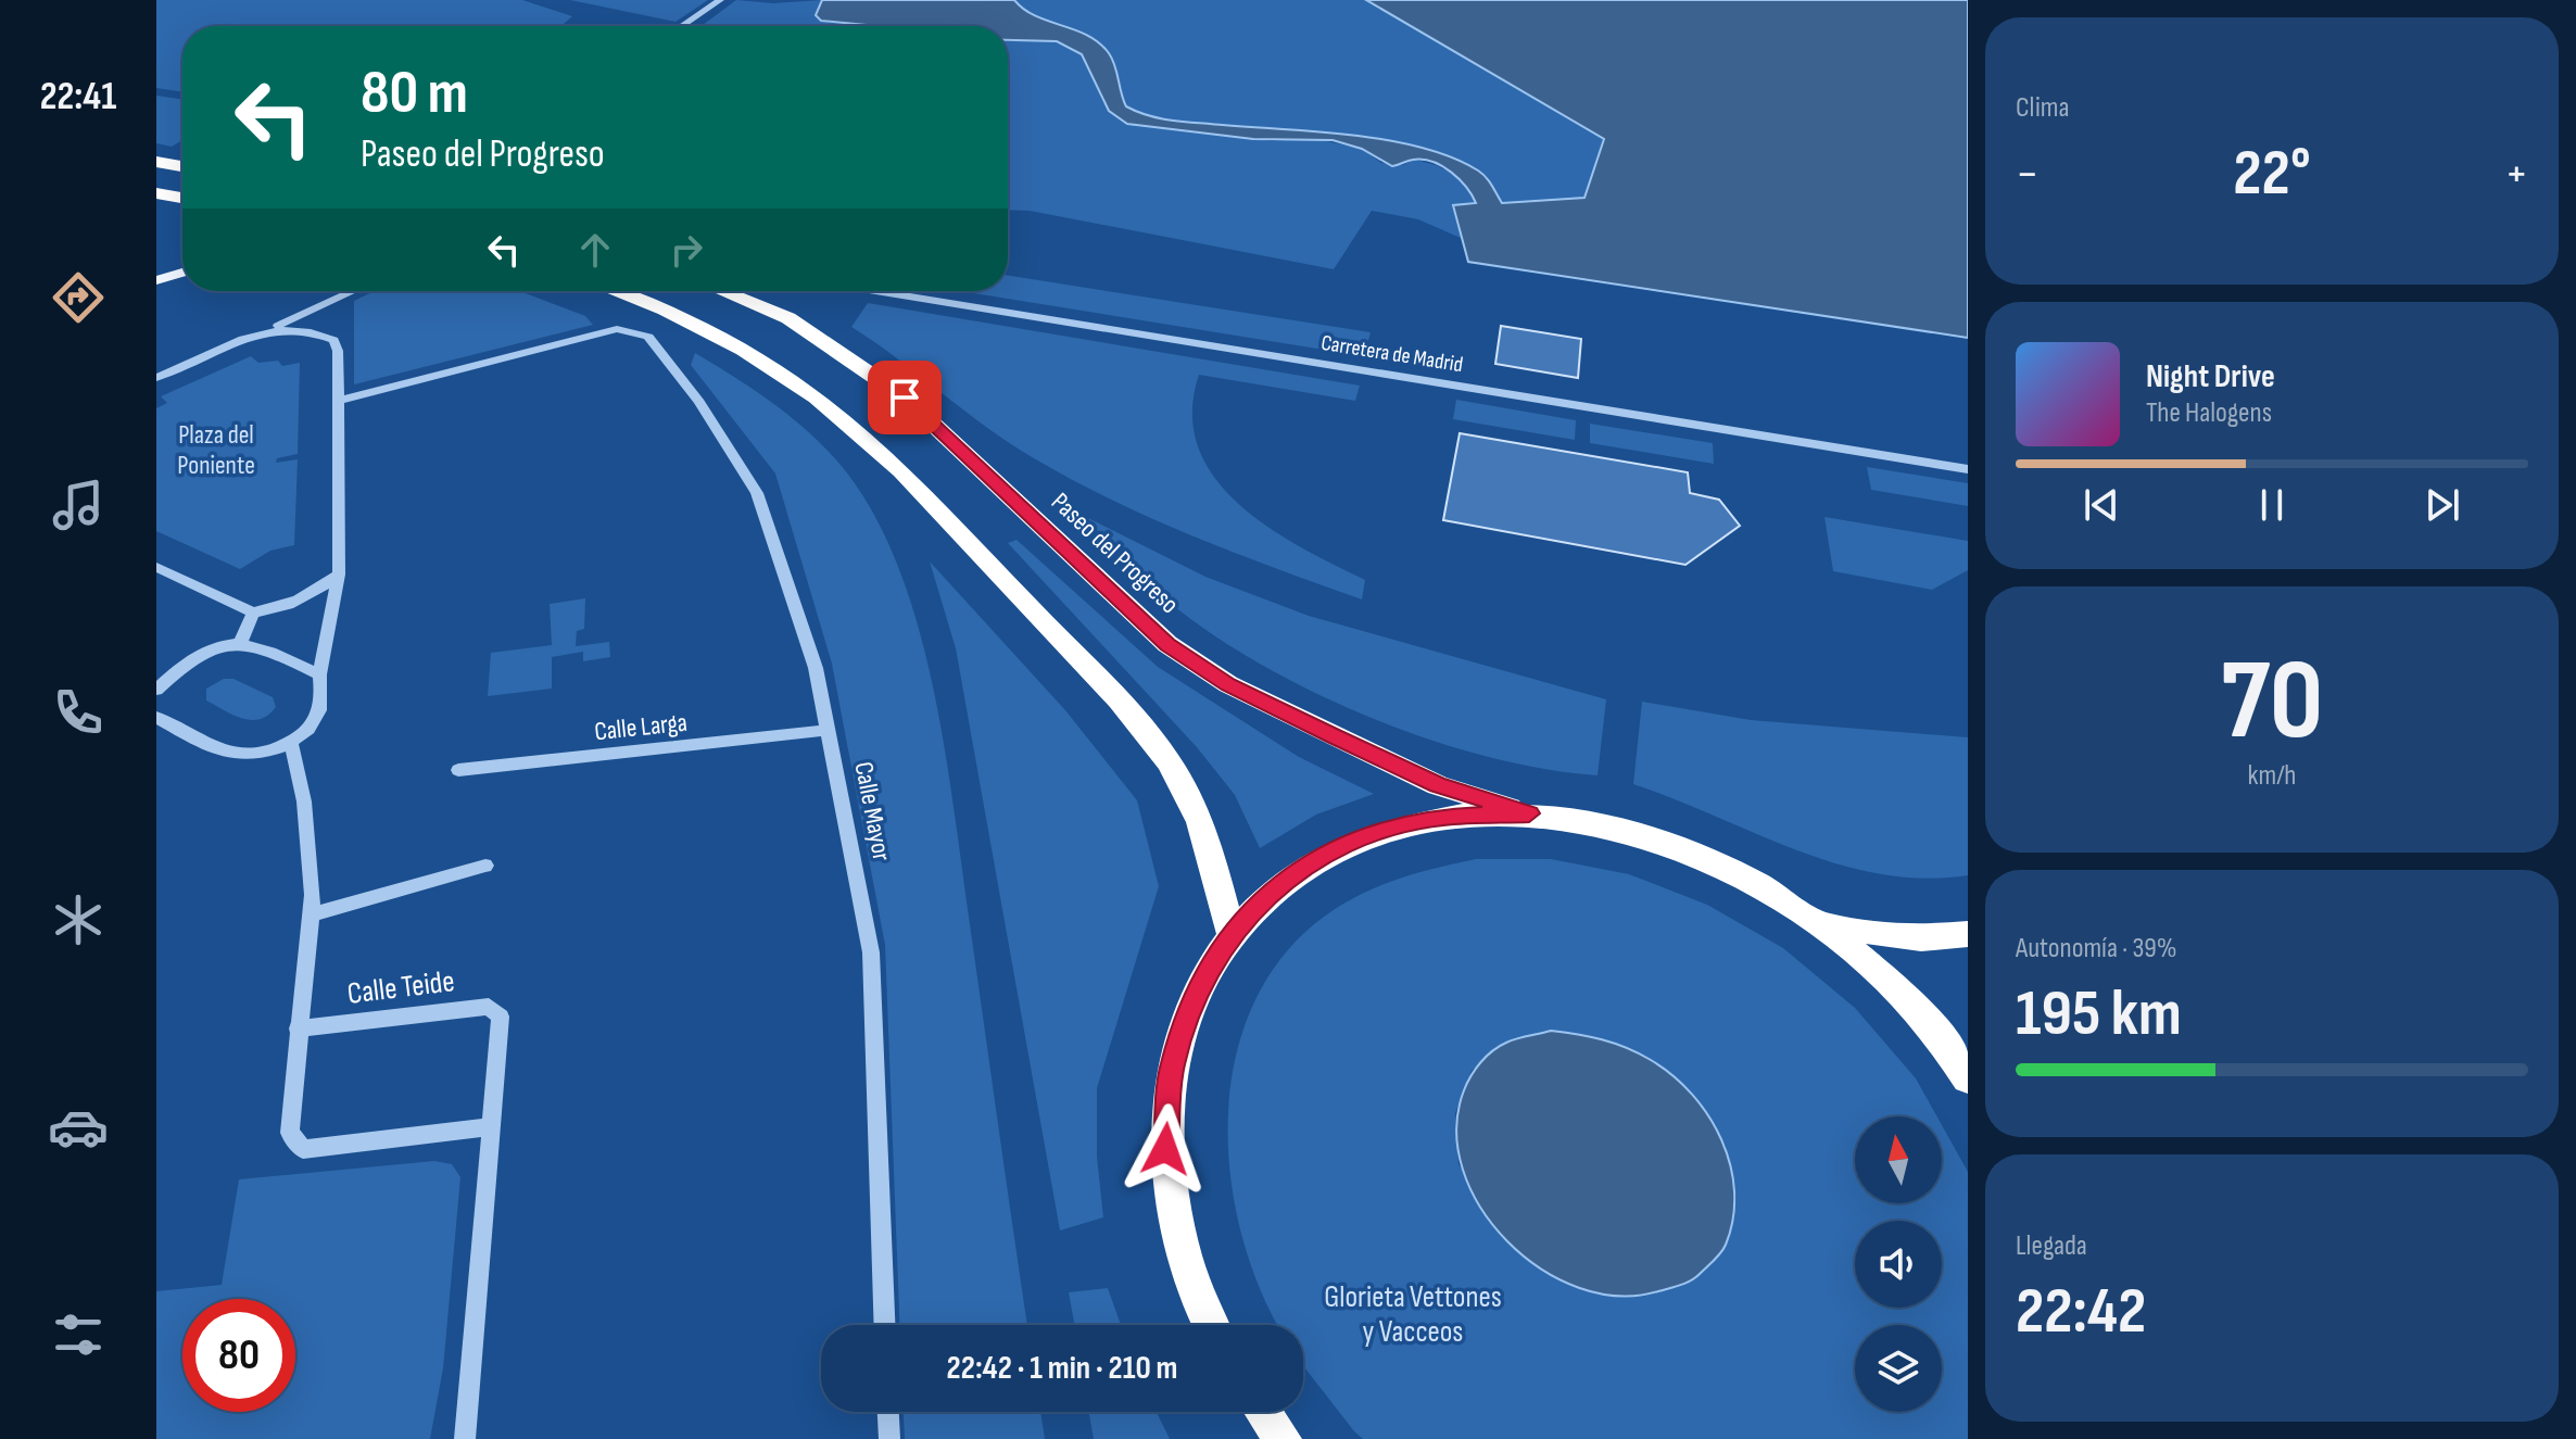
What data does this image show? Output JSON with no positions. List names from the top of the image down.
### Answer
{
  "streets": {
    "highway": ["Paseo del Progreso"],
    "street": [
      "Carretera de Madrid",
      "Calle Larga",
      "Calle Mayor",
      "Calle Teide"
    ]
  },
  "crossings": [
    ["Calle Larga", "Calle Mayor"]
  ],
  "parks": ["Plaza del Poniente", "Glorieta Vettones y Vacceos"],
  "north": "top",
  "page": {
    "tabs": "22:41",
    "tile": [
      "Clima",
      ["70", "km/h"],
      ["Autonomía · 39%", "195 km"],
      ["Llegada", "22:42"]
    ],
    "turn": ["80 m", "Paseo del Progreso"],
    "heat": ["−", "22°", "+"],
    "song": ["Night Drive", "The Halogens"],
    "limit": "80",
    "trip": "22:42 · 1 min · 210 m"
  }
}
